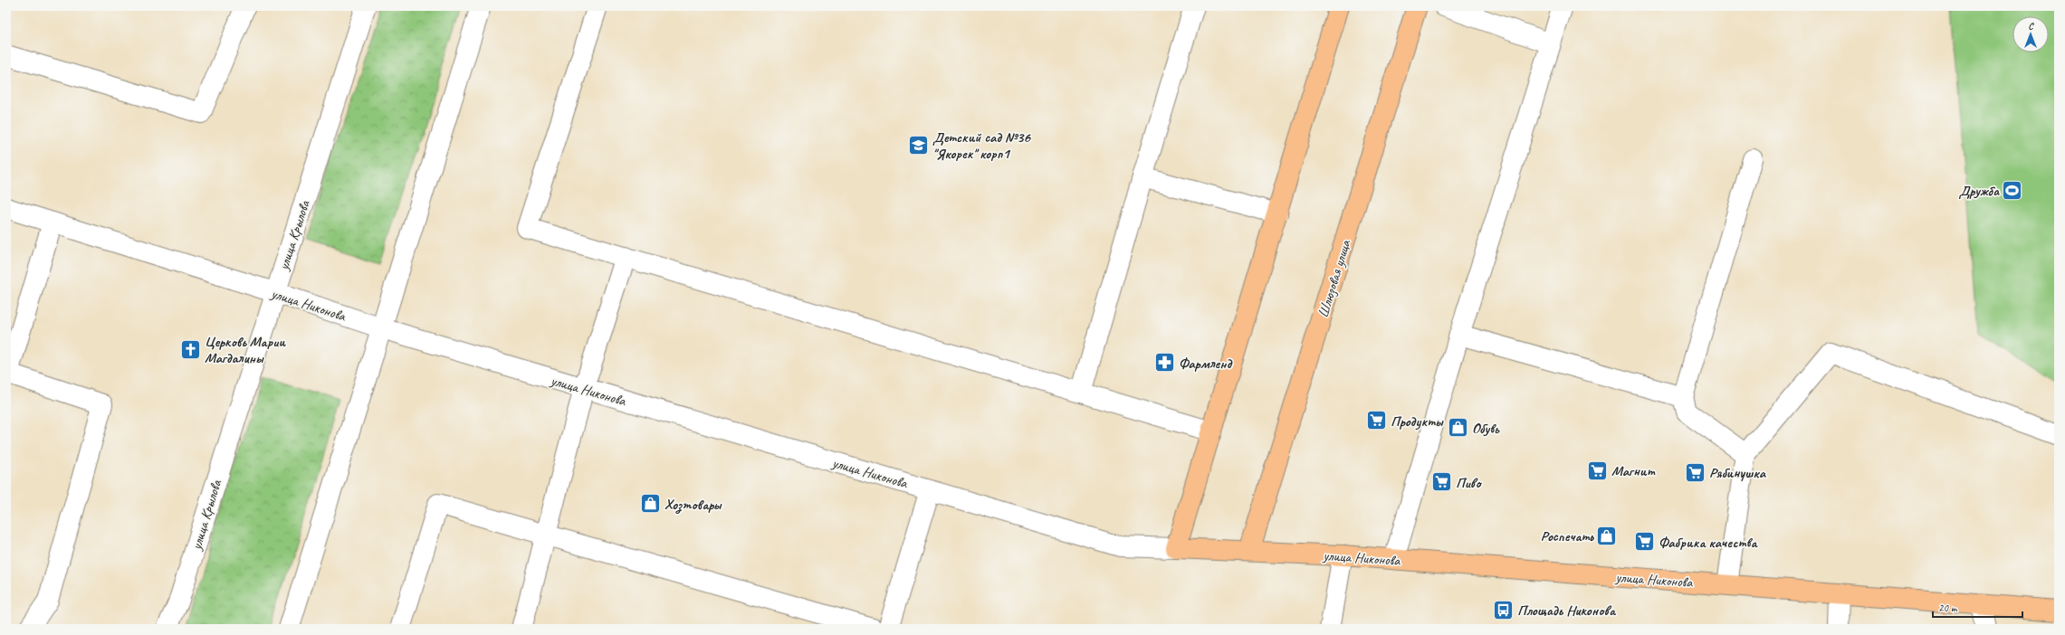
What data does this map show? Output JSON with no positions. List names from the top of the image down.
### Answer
{
  "streets": {
    "main road": ["Шлюзовая улица", "улица Никонова"],
    "street": ["улица Крылова"]
  },
  "crossings": [
    ["улица Крылова", "улица Никонова"],
    ["Шлюзовая улица", "улица Никонова"]
  ],
  "places": {
    "school or university": ["Детский сад №36 \"Якорек\" корп1"],
    "sports": ["Дружба"],
    "church": ["Церковь Марии Магдалины"],
    "pharmacy": ["Фармленд"],
    "supermarket": [
      "Продукты",
      "Магнит",
      "Рябинушка",
      "Пиво",
      "Фабрика качества"
    ],
    "shop": ["Обувь", "Хозтовары", "Роспечать"],
    "bus stop": ["Площадь Никонова"]
  },
  "scale_bar": "20 m",
  "north": "top"
}
